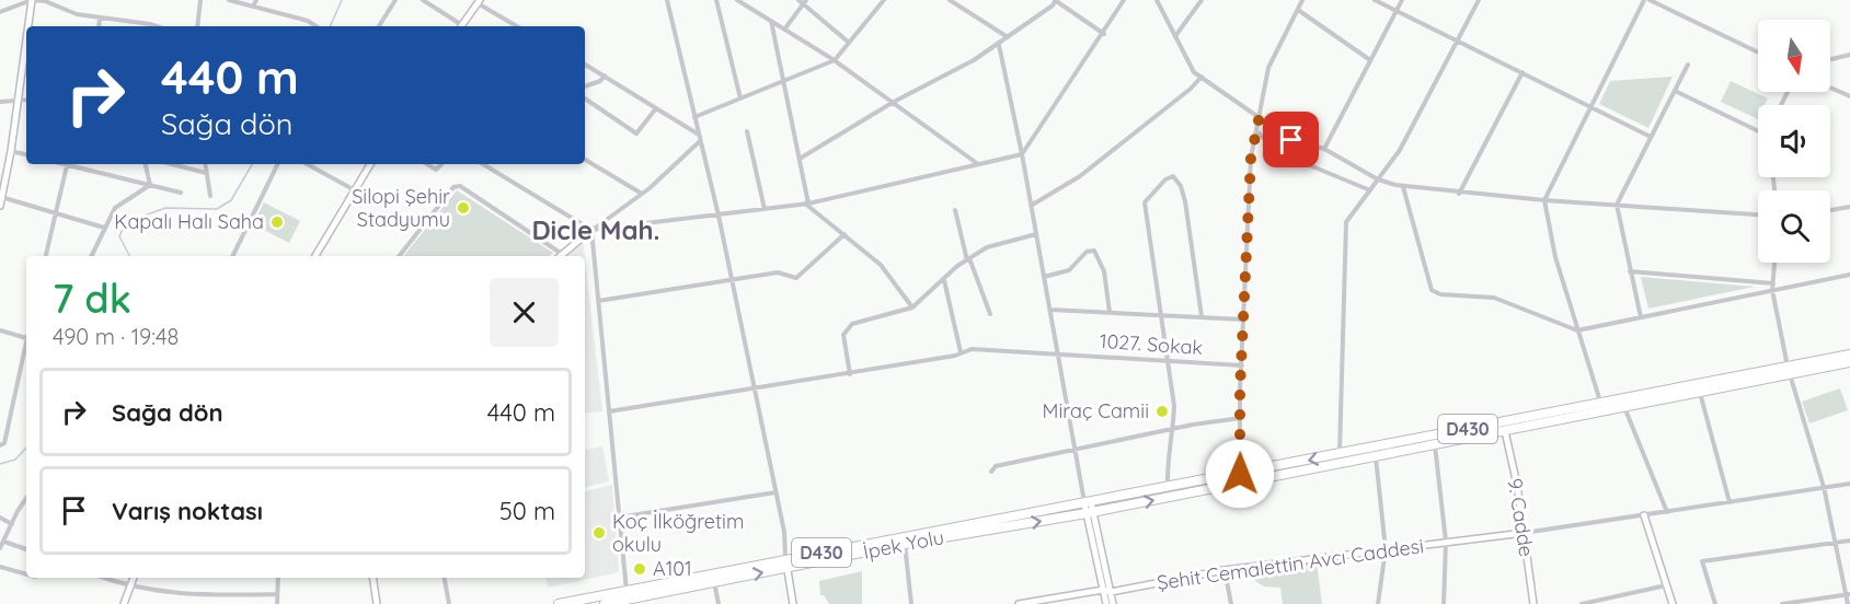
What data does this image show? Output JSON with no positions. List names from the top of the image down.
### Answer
{
  "streets": {
    "highway": ["D430", "İpek Yolu"],
    "street": ["1027. Sokak", "9. Cadde", "Şehit Cemalettin Avcı Caddesi"]
  },
  "crossings": [
    ["D430", "9. Cadde"],
    ["D430", "İpek Yolu"],
    ["9. Cadde", "Şehit Cemalettin Avcı Caddesi"]
  ],
  "districts": ["Dicle Mah."],
  "places": [
    "Silopi Şehir Stadyumu",
    "Kapalı Halı Saha",
    "Miraç Camii",
    "Koç İlköğretim okulu",
    "A101"
  ],
  "north": "bottom",
  "page": {
    "turn": ["440 m", "Sağa dön"],
    "heading": ["7 dk", "490 m · 19:48"],
    "list": [
      {
        "name": "Sağa dön",
        "value": "440 m"
      },
      {
        "name": "Varış noktası",
        "value": "50 m"
      }
    ]
  }
}
